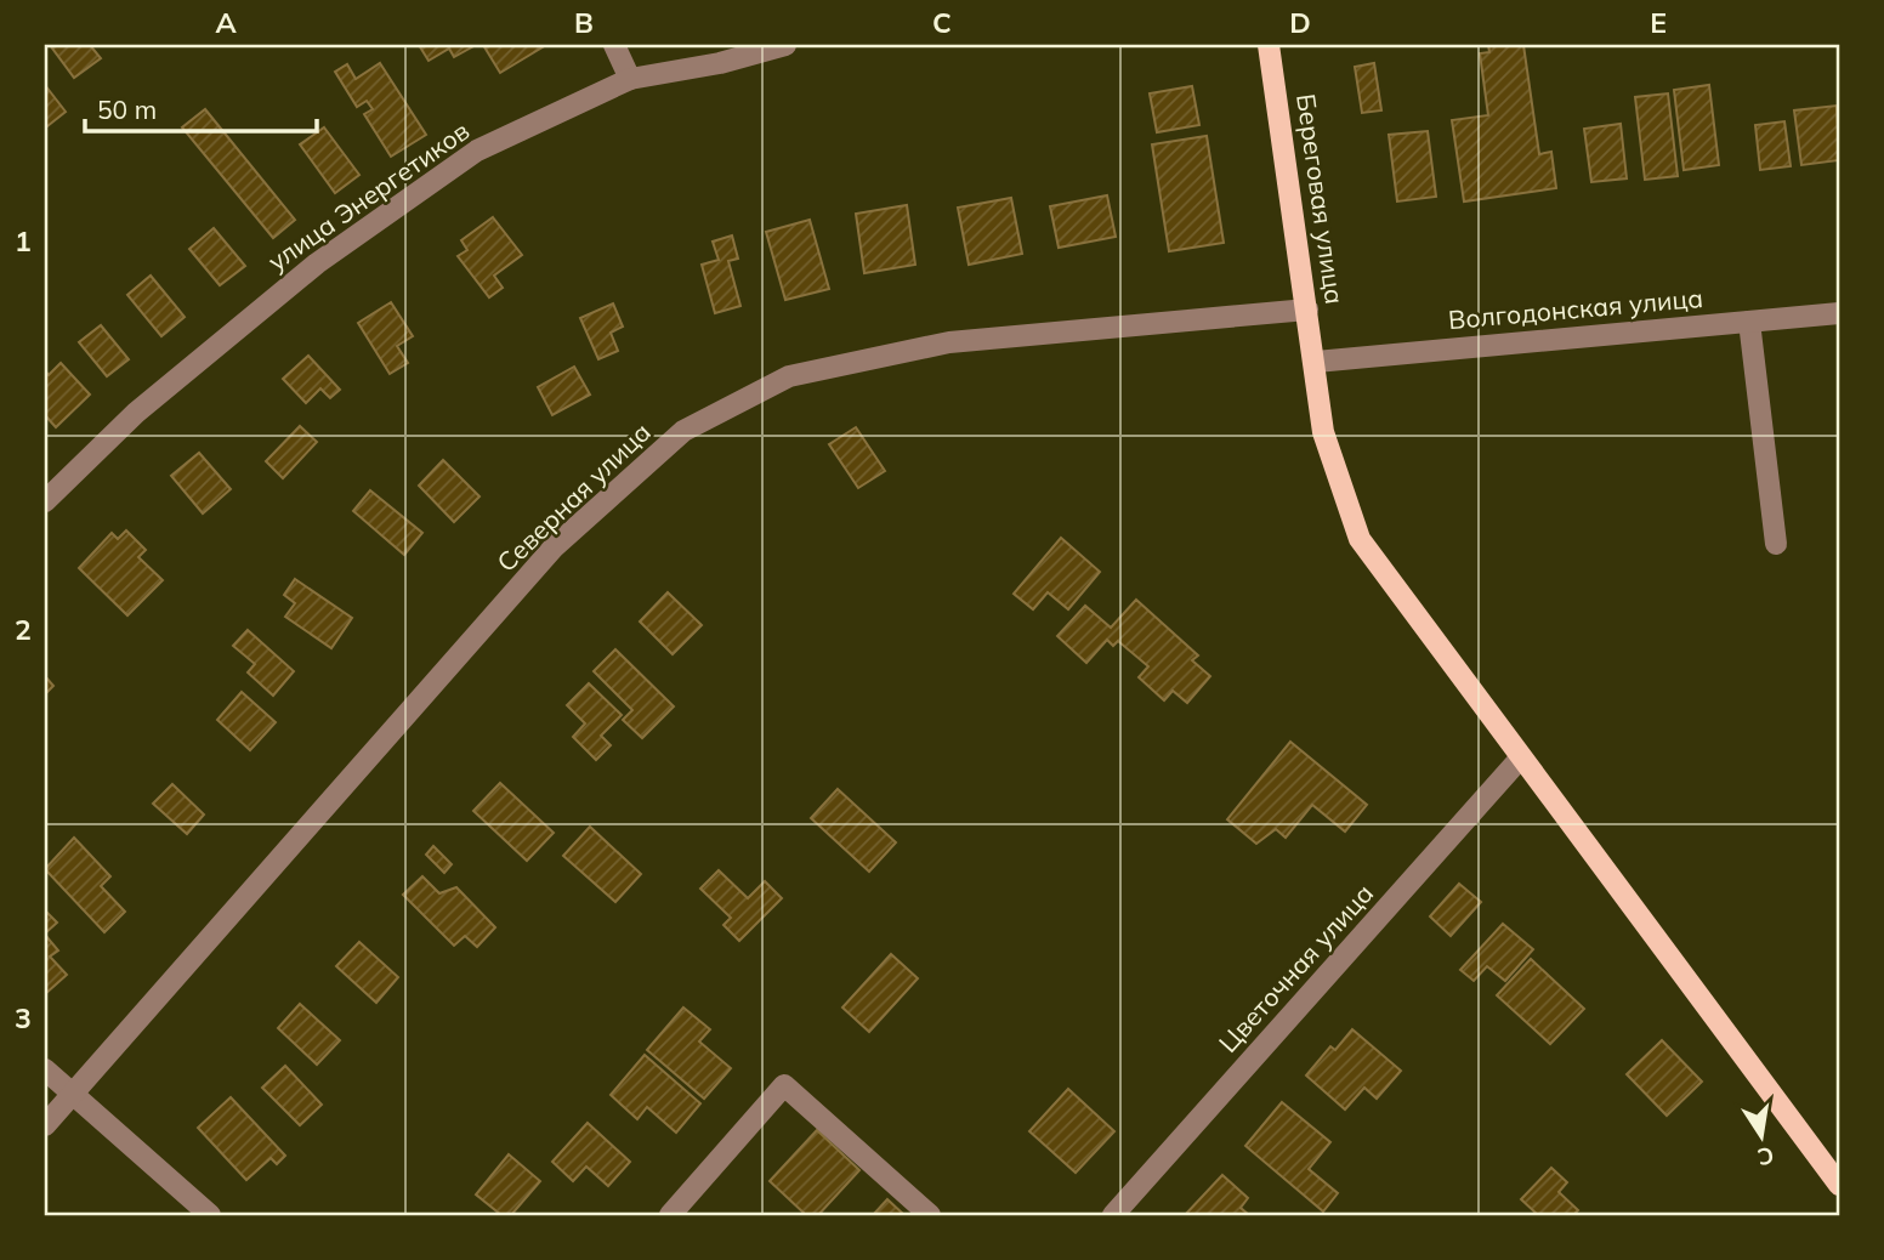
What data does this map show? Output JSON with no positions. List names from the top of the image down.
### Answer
{
  "streets": {
    "main road": ["Береговая улица"],
    "street": [
      "улица Энергетиков",
      "Волгодонская улица",
      "Северная улица",
      "Цветочная улица"
    ]
  },
  "crossings": [
    ["Береговая улица", "Волгодонская улица"],
    ["Береговая улица", "Северная улица"],
    ["Береговая улица", "Цветочная улица"]
  ],
  "scale_bar": "50 m",
  "north": "bottom",
  "grid": {
    "columns": [
      "A",
      "B",
      "C",
      "D",
      "E"
    ],
    "rows": ["1", "2", "3"]
  }
}
